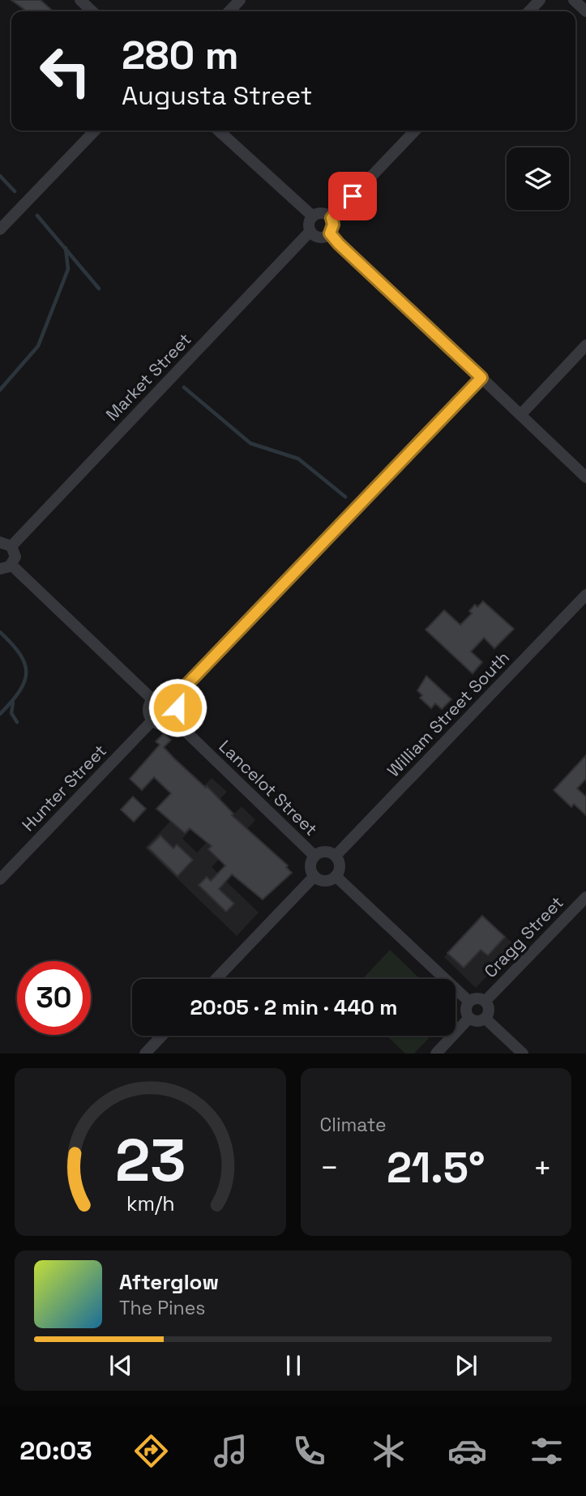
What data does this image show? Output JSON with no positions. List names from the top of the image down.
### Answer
{
  "streets": {
    "street": [
      "Market Street",
      "William Street South",
      "Hunter Street",
      "Lancelot Street",
      "Cragg Street"
    ]
  },
  "crossings": [
    ["William Street South", "Lancelot Street"],
    ["Hunter Street", "Lancelot Street"]
  ],
  "page": {
    "turn": ["280 m", "Augusta Street"],
    "limit": "30",
    "trip": "20:05 · 2 min · 440 m",
    "tile": "Climate",
    "heat": ["−", "21.5°", "+"],
    "song": ["Afterglow", "The Pines"],
    "tabs": "20:03",
    "gauge": ["23", "km/h"]
  }
}
